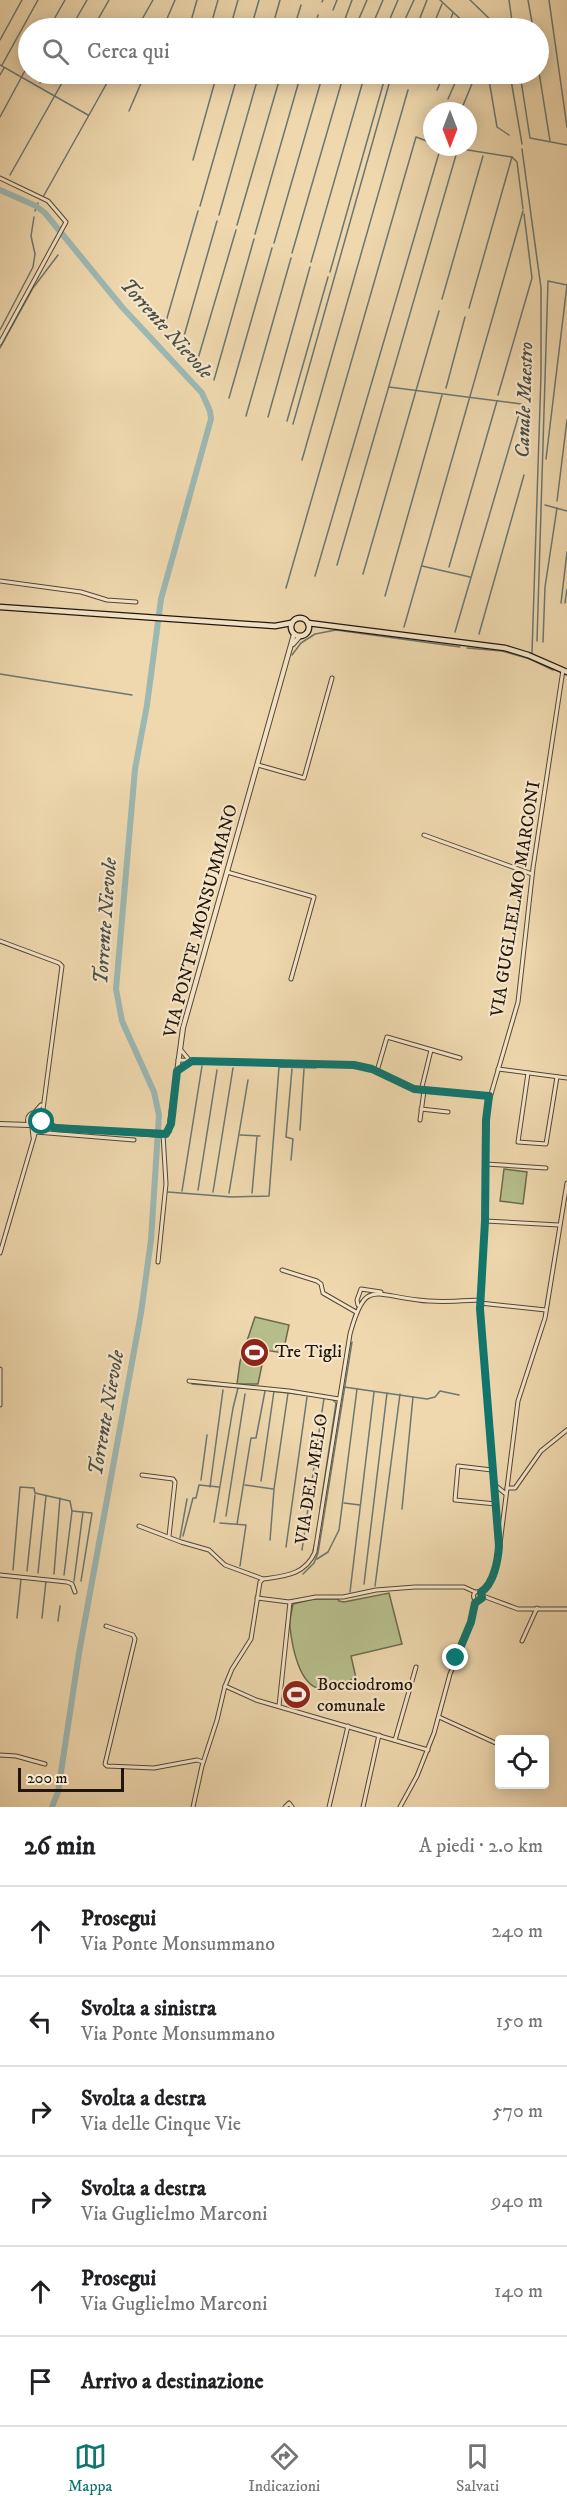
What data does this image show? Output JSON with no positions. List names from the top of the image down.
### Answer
{
  "streets": {
    "street": ["VIA GUGLIELMO MARCONI", "VIA PONTE MONSUMMANO", "VIA DEL MELO"]
  },
  "water": ["Torrente Nievole", "Canale Maestro"],
  "places": {
    "sports": ["Tre Tigli", "Bocciodromo comunale"]
  },
  "scale_bar": "200 m",
  "north": "bottom",
  "page": {
    "search": "Cerca qui",
    "scale": "200 m",
    "heading": ["26 min", "A piedi · 2.0 km"],
    "list": [
      ["Prosegui", "Via Ponte Monsummano", "240 m"],
      ["Svolta a sinistra", "Via Ponte Monsummano", "150 m"],
      ["Svolta a destra", "Via delle Cinque Vie", "570 m"],
      ["Svolta a destra", "Via Guglielmo Marconi", "940 m"],
      ["Prosegui", "Via Guglielmo Marconi", "140 m"],
      "Arrivo a destinazione"
    ],
    "nav": ["Mappa", "Indicazioni", "Salvati"]
  }
}
